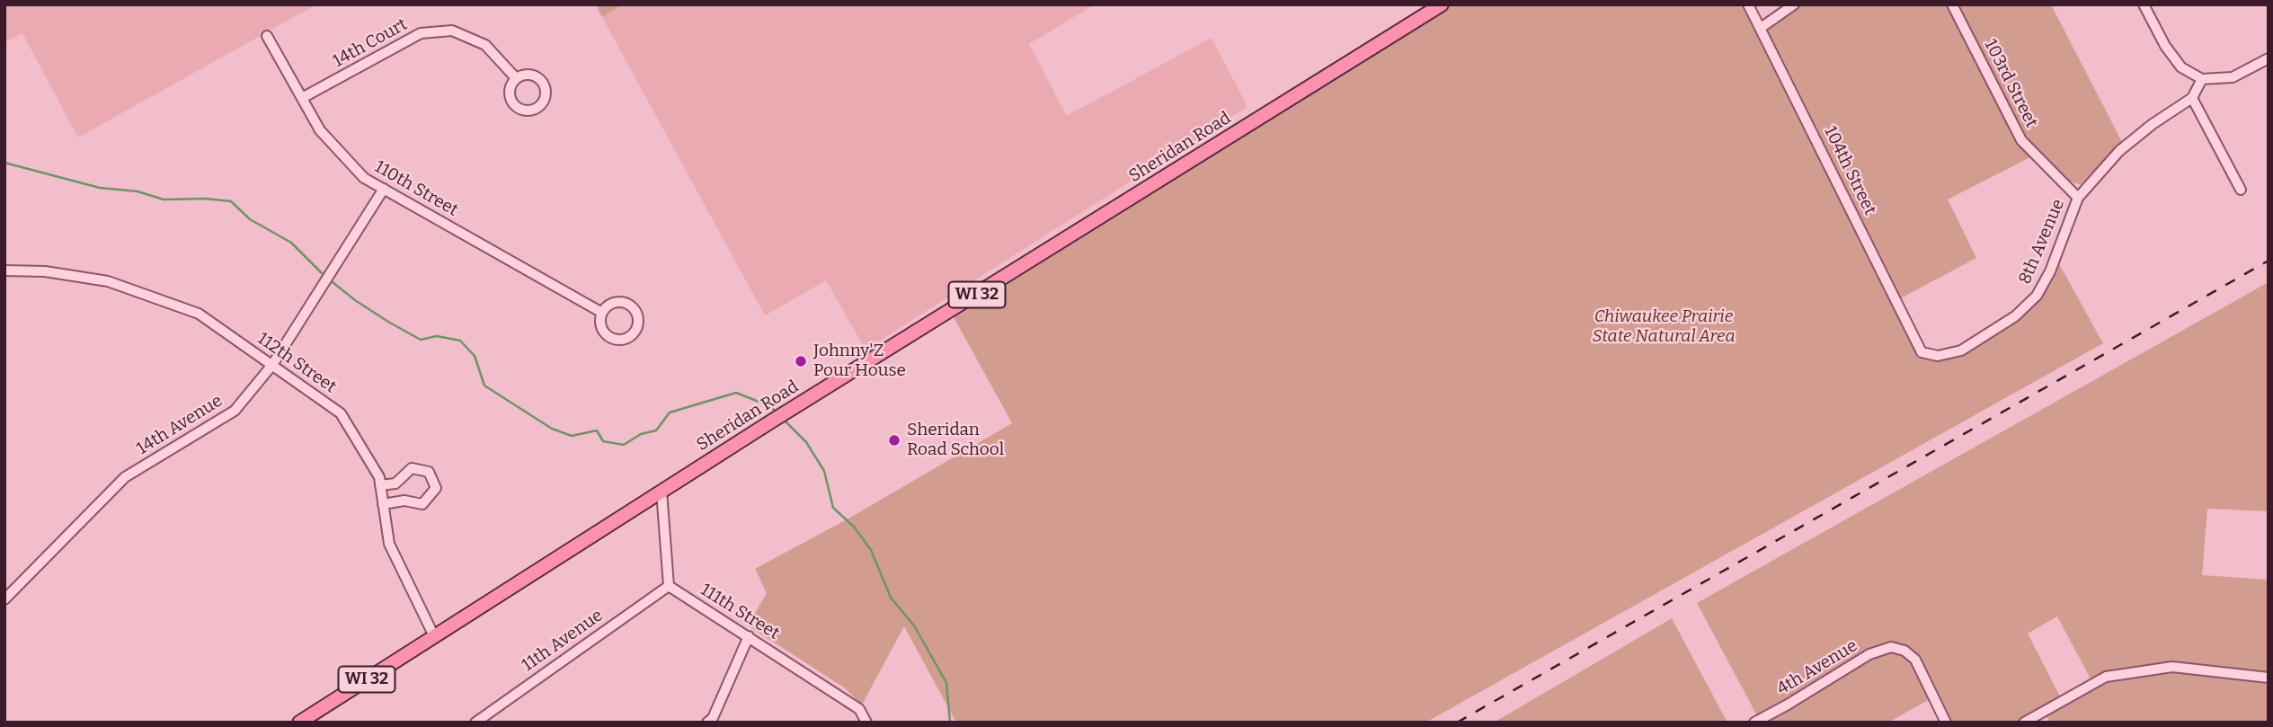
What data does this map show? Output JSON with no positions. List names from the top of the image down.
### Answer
{
  "streets": {
    "main road": ["Sheridan Road", "WI 32"],
    "street": [
      "14th Court",
      "103rd Street",
      "104th Street",
      "110th Street",
      "8th Avenue",
      "112th Street",
      "14th Avenue",
      "111th Street",
      "11th Avenue",
      "4th Avenue"
    ]
  },
  "crossings": [
    ["14th Court", "110th Street"],
    ["103rd Street", "8th Avenue"],
    ["Sheridan Road", "112th Street"],
    ["104th Street", "8th Avenue"],
    ["110th Street", "14th Avenue"],
    ["112th Street", "14th Avenue"],
    ["111th Street", "11th Avenue"]
  ],
  "parks": ["Chiwaukee Prairie State Natural Area"],
  "places": ["Johnny'Z Pour House", "Sheridan Road School"]
}
